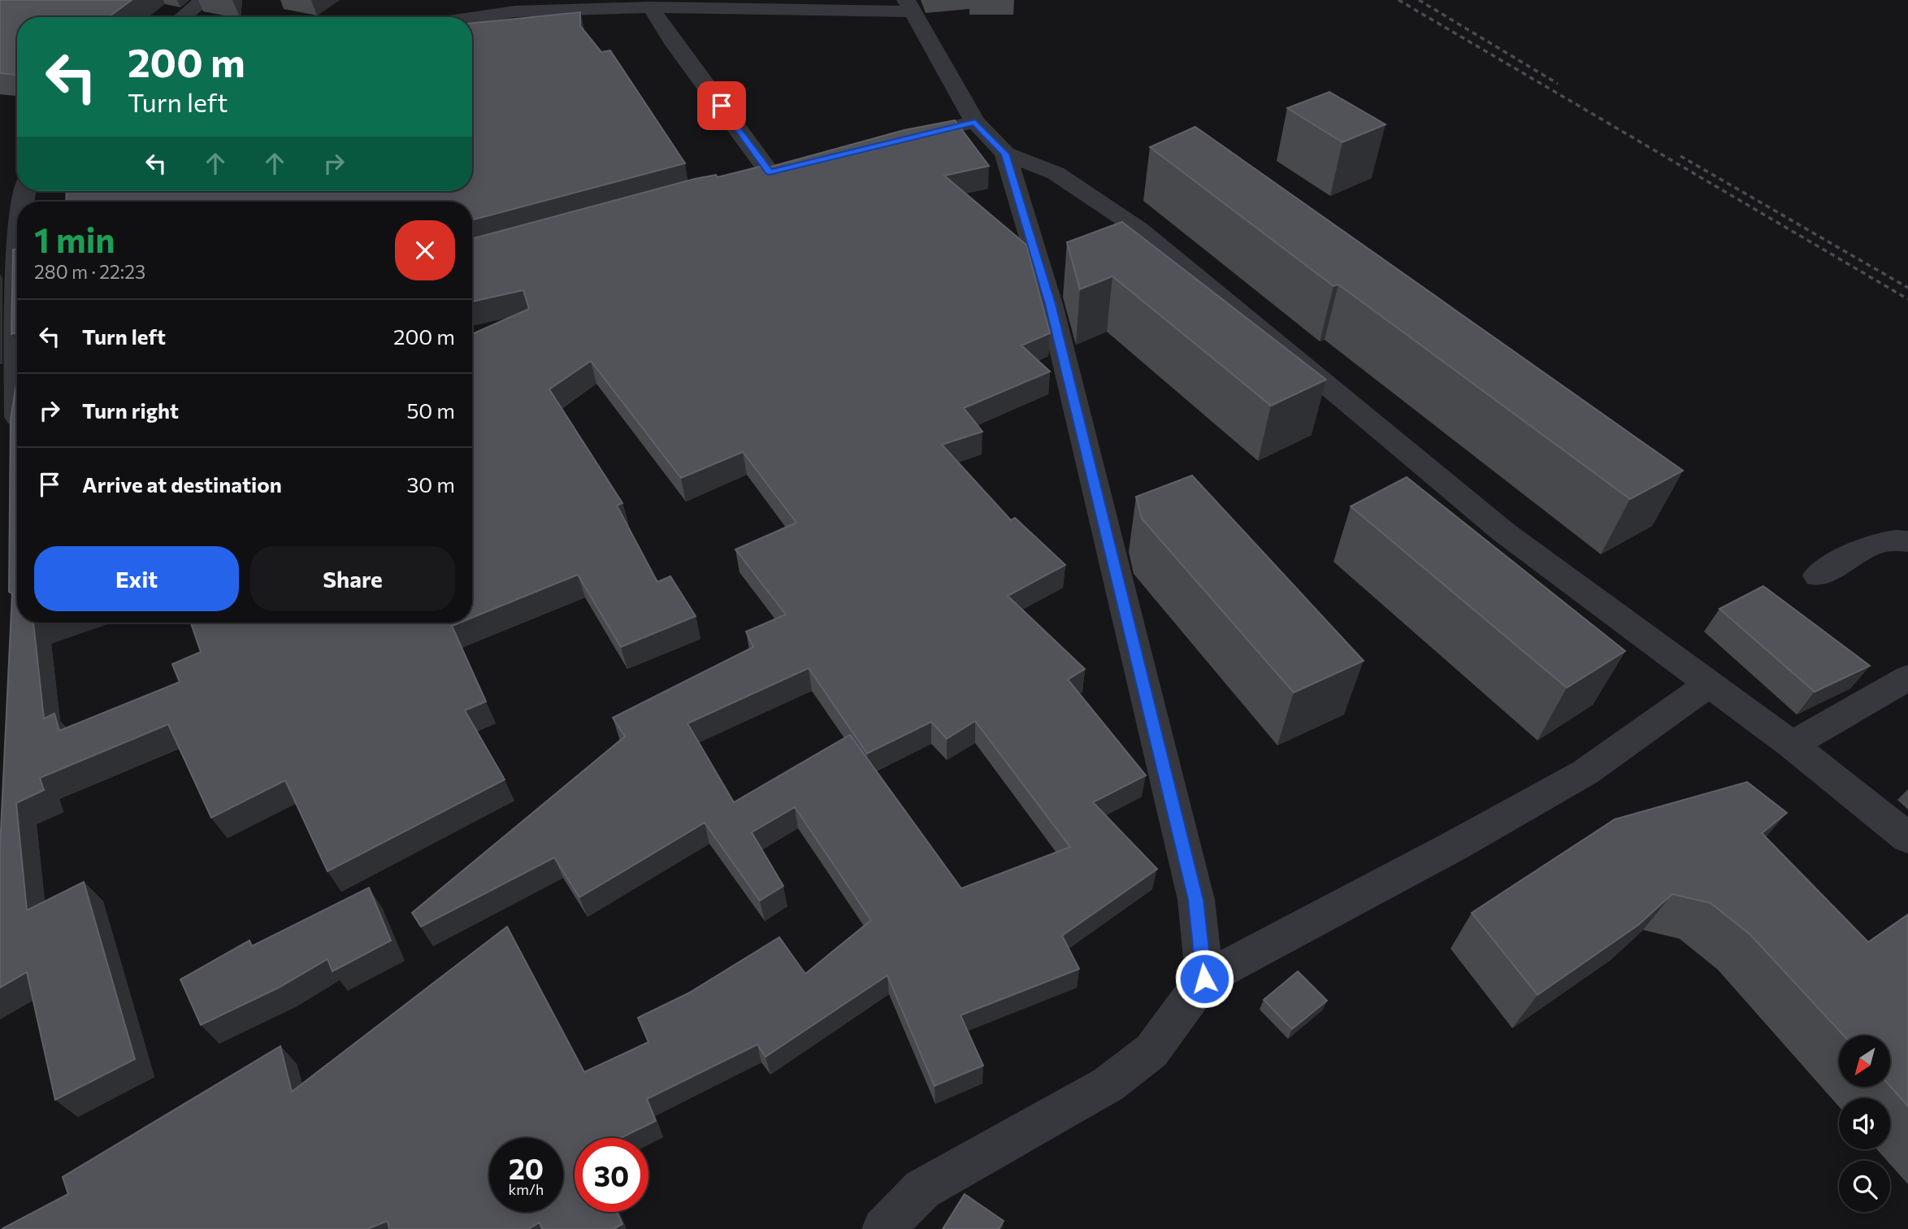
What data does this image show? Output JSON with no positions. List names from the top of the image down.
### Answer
{
  "north": "bottom left",
  "page": {
    "turn": ["200 m", "Turn left"],
    "heading": ["1 min", "280 m · 22:23"],
    "list": [
      {
        "name": "Turn left",
        "value": "200 m"
      },
      {
        "name": "Turn right",
        "value": "50 m"
      },
      {
        "name": "Arrive at destination",
        "value": "30 m"
      }
    ],
    "buttons": ["Exit", "Share"],
    "speed": "20 km/h",
    "limit": "30"
  }
}
